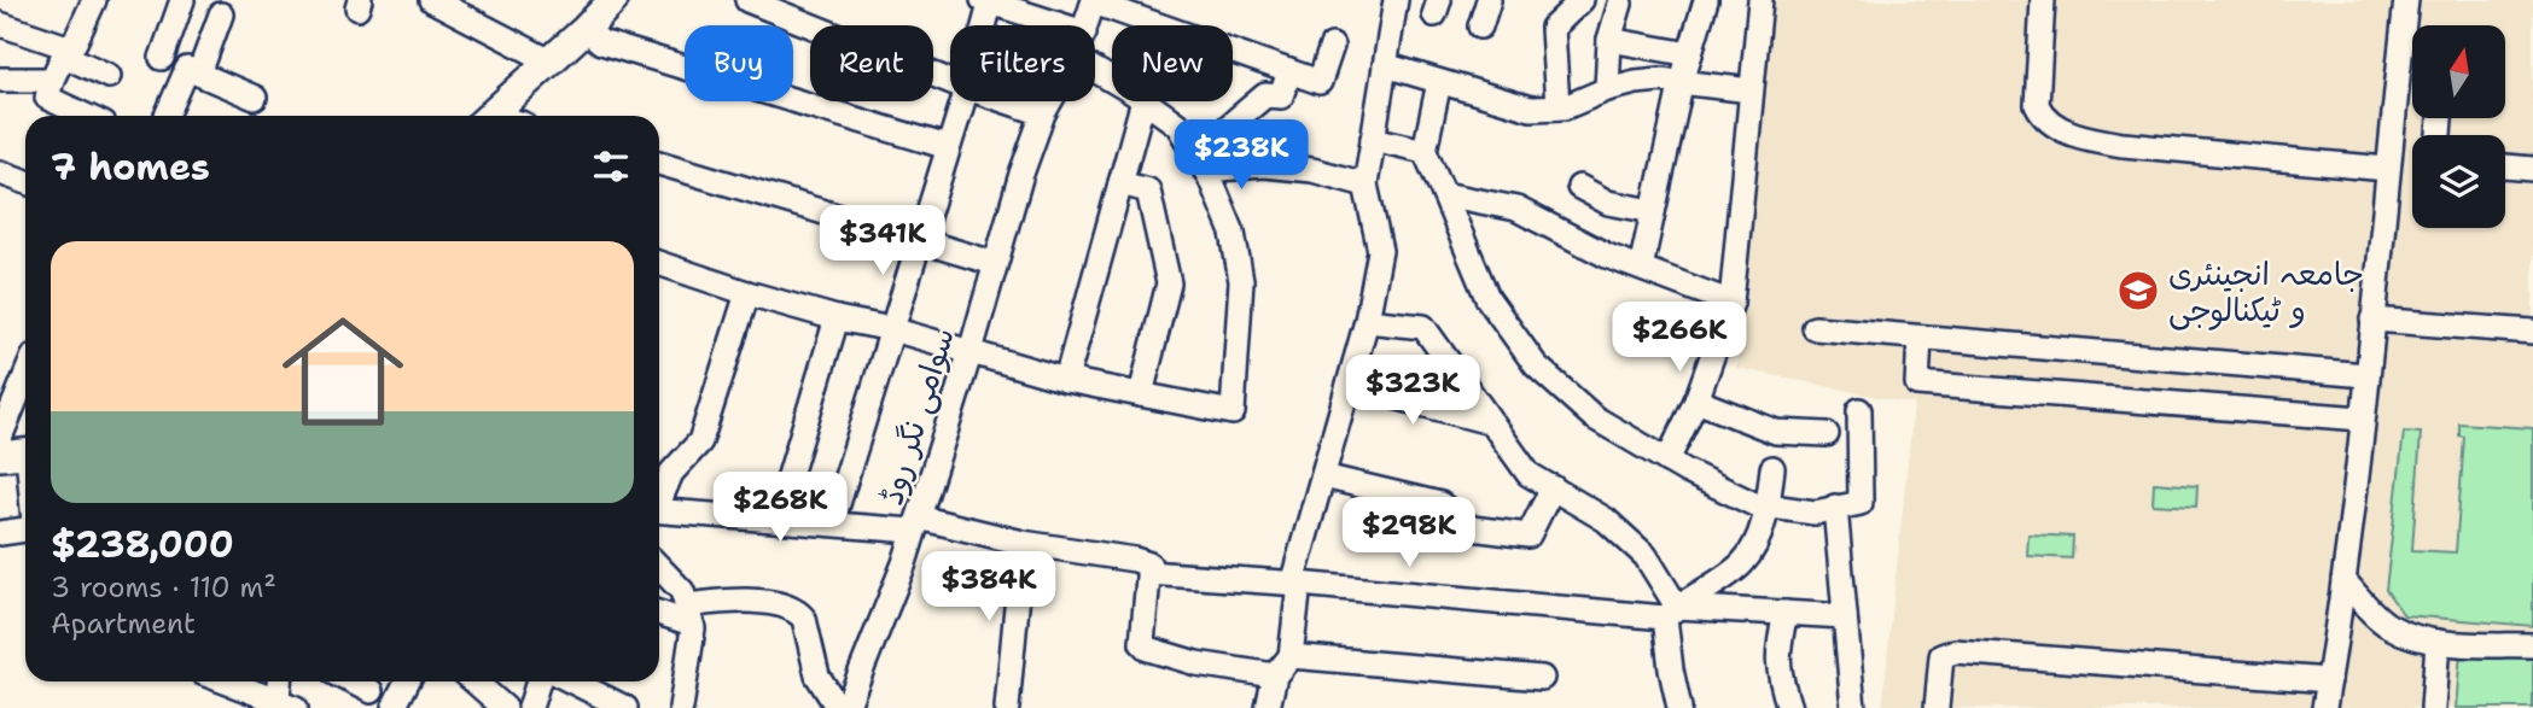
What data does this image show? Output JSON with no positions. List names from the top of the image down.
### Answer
{
  "streets": {
    "street": ["سوامی نگر روڈ"]
  },
  "places": {
    "school or university": ["جامعہ انجینئری و ٹیکنالوجی"]
  },
  "north": "top",
  "page": {
    "chip": [
      "Buy",
      "Rent",
      "Filters",
      "New"
    ],
    "heading": "7 homes",
    "price": [
      "$238K",
      "$341K",
      "$266K",
      "$323K",
      "$268K",
      "$298K",
      "$384K"
    ],
    "list": [
      {
        "name": "$238,000",
        "note": "3 rooms · 110 m² · Apartment"
      }
    ]
  }
}
